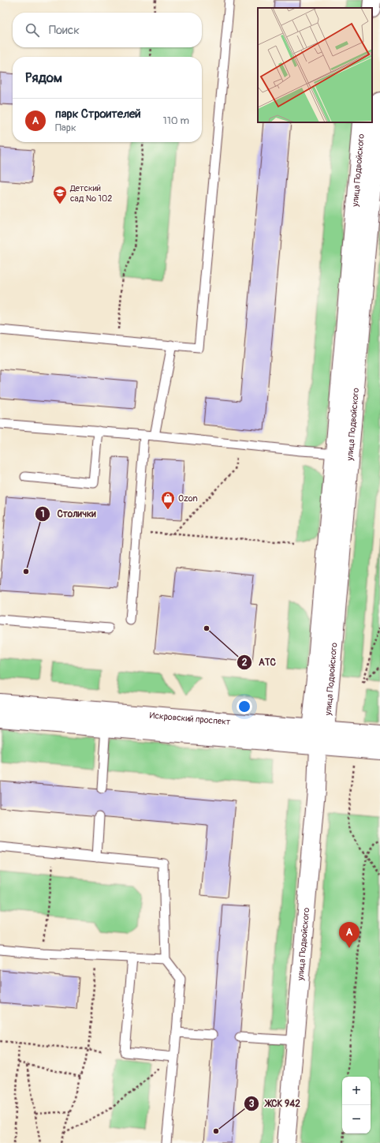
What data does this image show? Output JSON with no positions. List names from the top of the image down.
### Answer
{
  "streets": {
    "street": ["улица Подвойского", "Искровский проспект"]
  },
  "crossings": [
    ["улица Подвойского", "Искровский проспект"]
  ],
  "places": {
    "school or university": ["Детский сад № 102"],
    "shop": ["Ozon"],
    "other": ["Столички", "АТС", "ЖСК 942"]
  },
  "page": {
    "search": "Поиск",
    "heading": "Рядом",
    "list": [
      {
        "mark": "A",
        "name": "парк Строителей",
        "note": "Парк",
        "value": "110 m"
      }
    ],
    "pins": "A",
    "map_buttons": ["+", "−"]
  }
}
